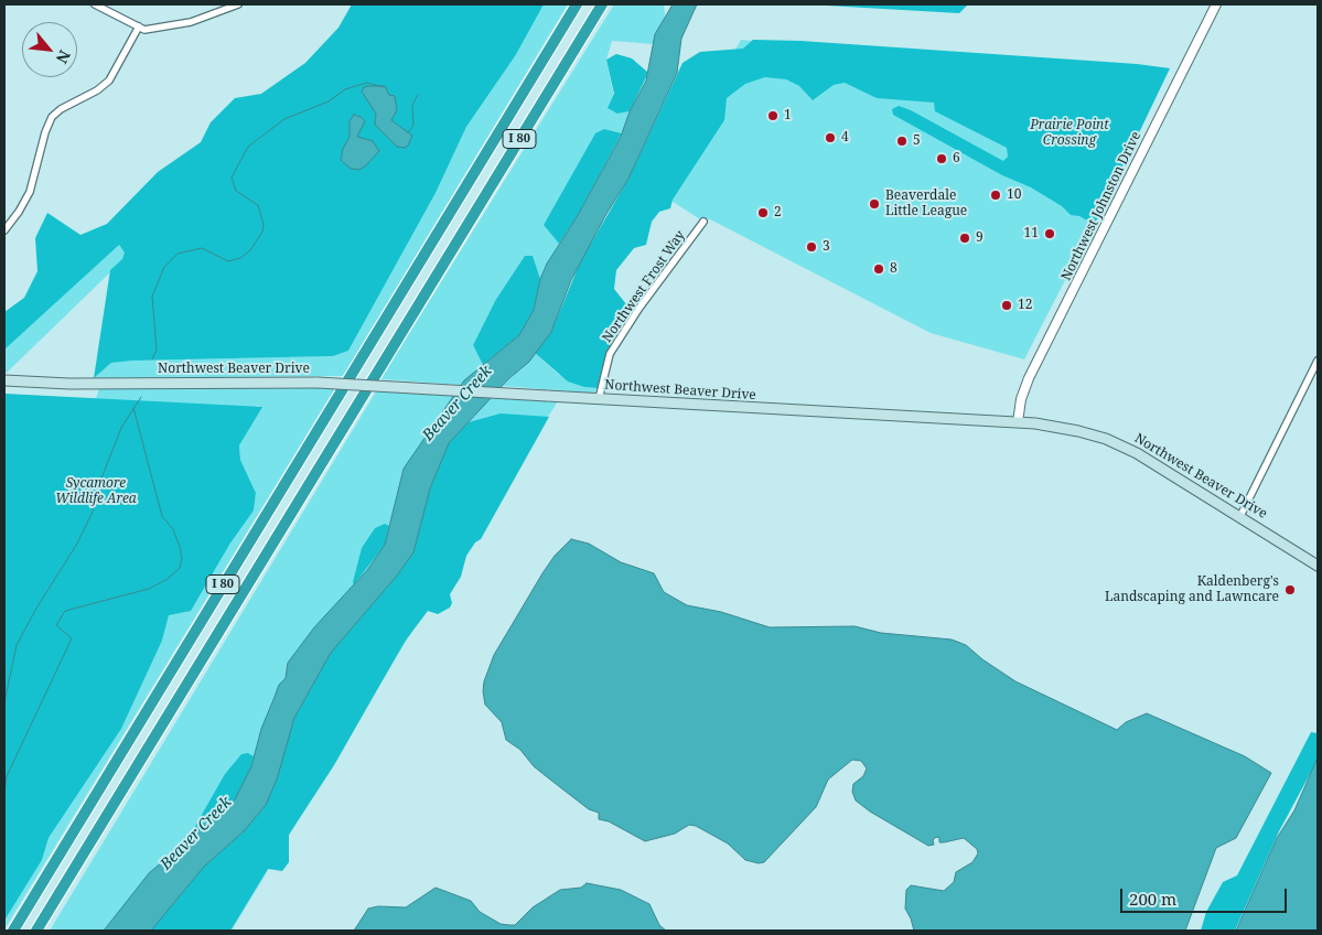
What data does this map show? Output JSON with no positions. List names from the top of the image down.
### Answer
{
  "streets": {
    "highway": ["I 80"],
    "main road": ["Northwest Beaver Drive"],
    "street": ["Northwest Johnston Drive", "Northwest Frost Way"]
  },
  "crossings": [
    ["Northwest Johnston Drive", "Northwest Beaver Drive"],
    ["Northwest Frost Way", "Northwest Beaver Drive"]
  ],
  "water": ["Beaver Creek"],
  "parks": ["Prairie Point Crossing", "Sycamore Wildlife Area"],
  "places": [
    "1",
    "4",
    "5",
    "6",
    "10",
    "Beaverdale Little League",
    "2",
    "11",
    "9",
    "3",
    "8",
    "12",
    "Kaldenberg's Landscaping and Lawncare"
  ],
  "scale_bar": "200 m",
  "north": "bottom right"
}
